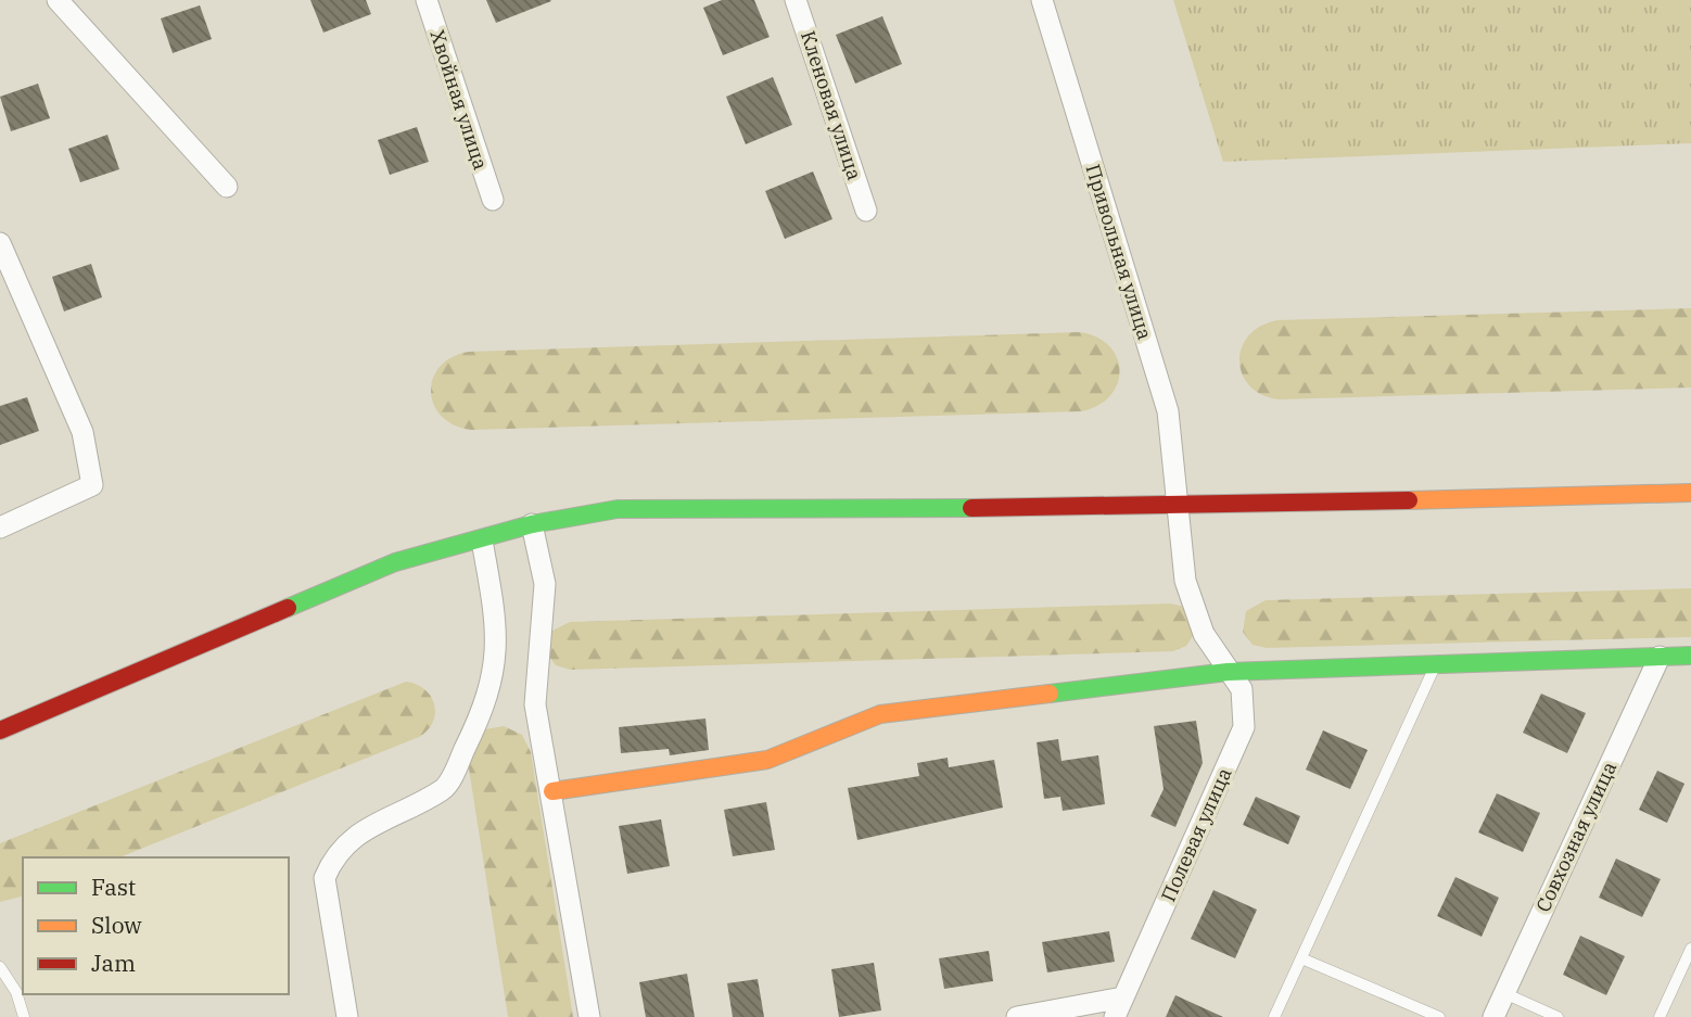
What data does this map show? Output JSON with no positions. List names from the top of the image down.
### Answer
{
  "streets": {
    "street": [
      "Хвойная улица",
      "Кленовая улица",
      "Привольная улица",
      "Полевая улица",
      "Совхозная улица"
    ]
  },
  "crossings": [
    ["Привольная улица", "Полевая улица"]
  ],
  "legend": ["Fast", "Slow", "Jam"]
}
